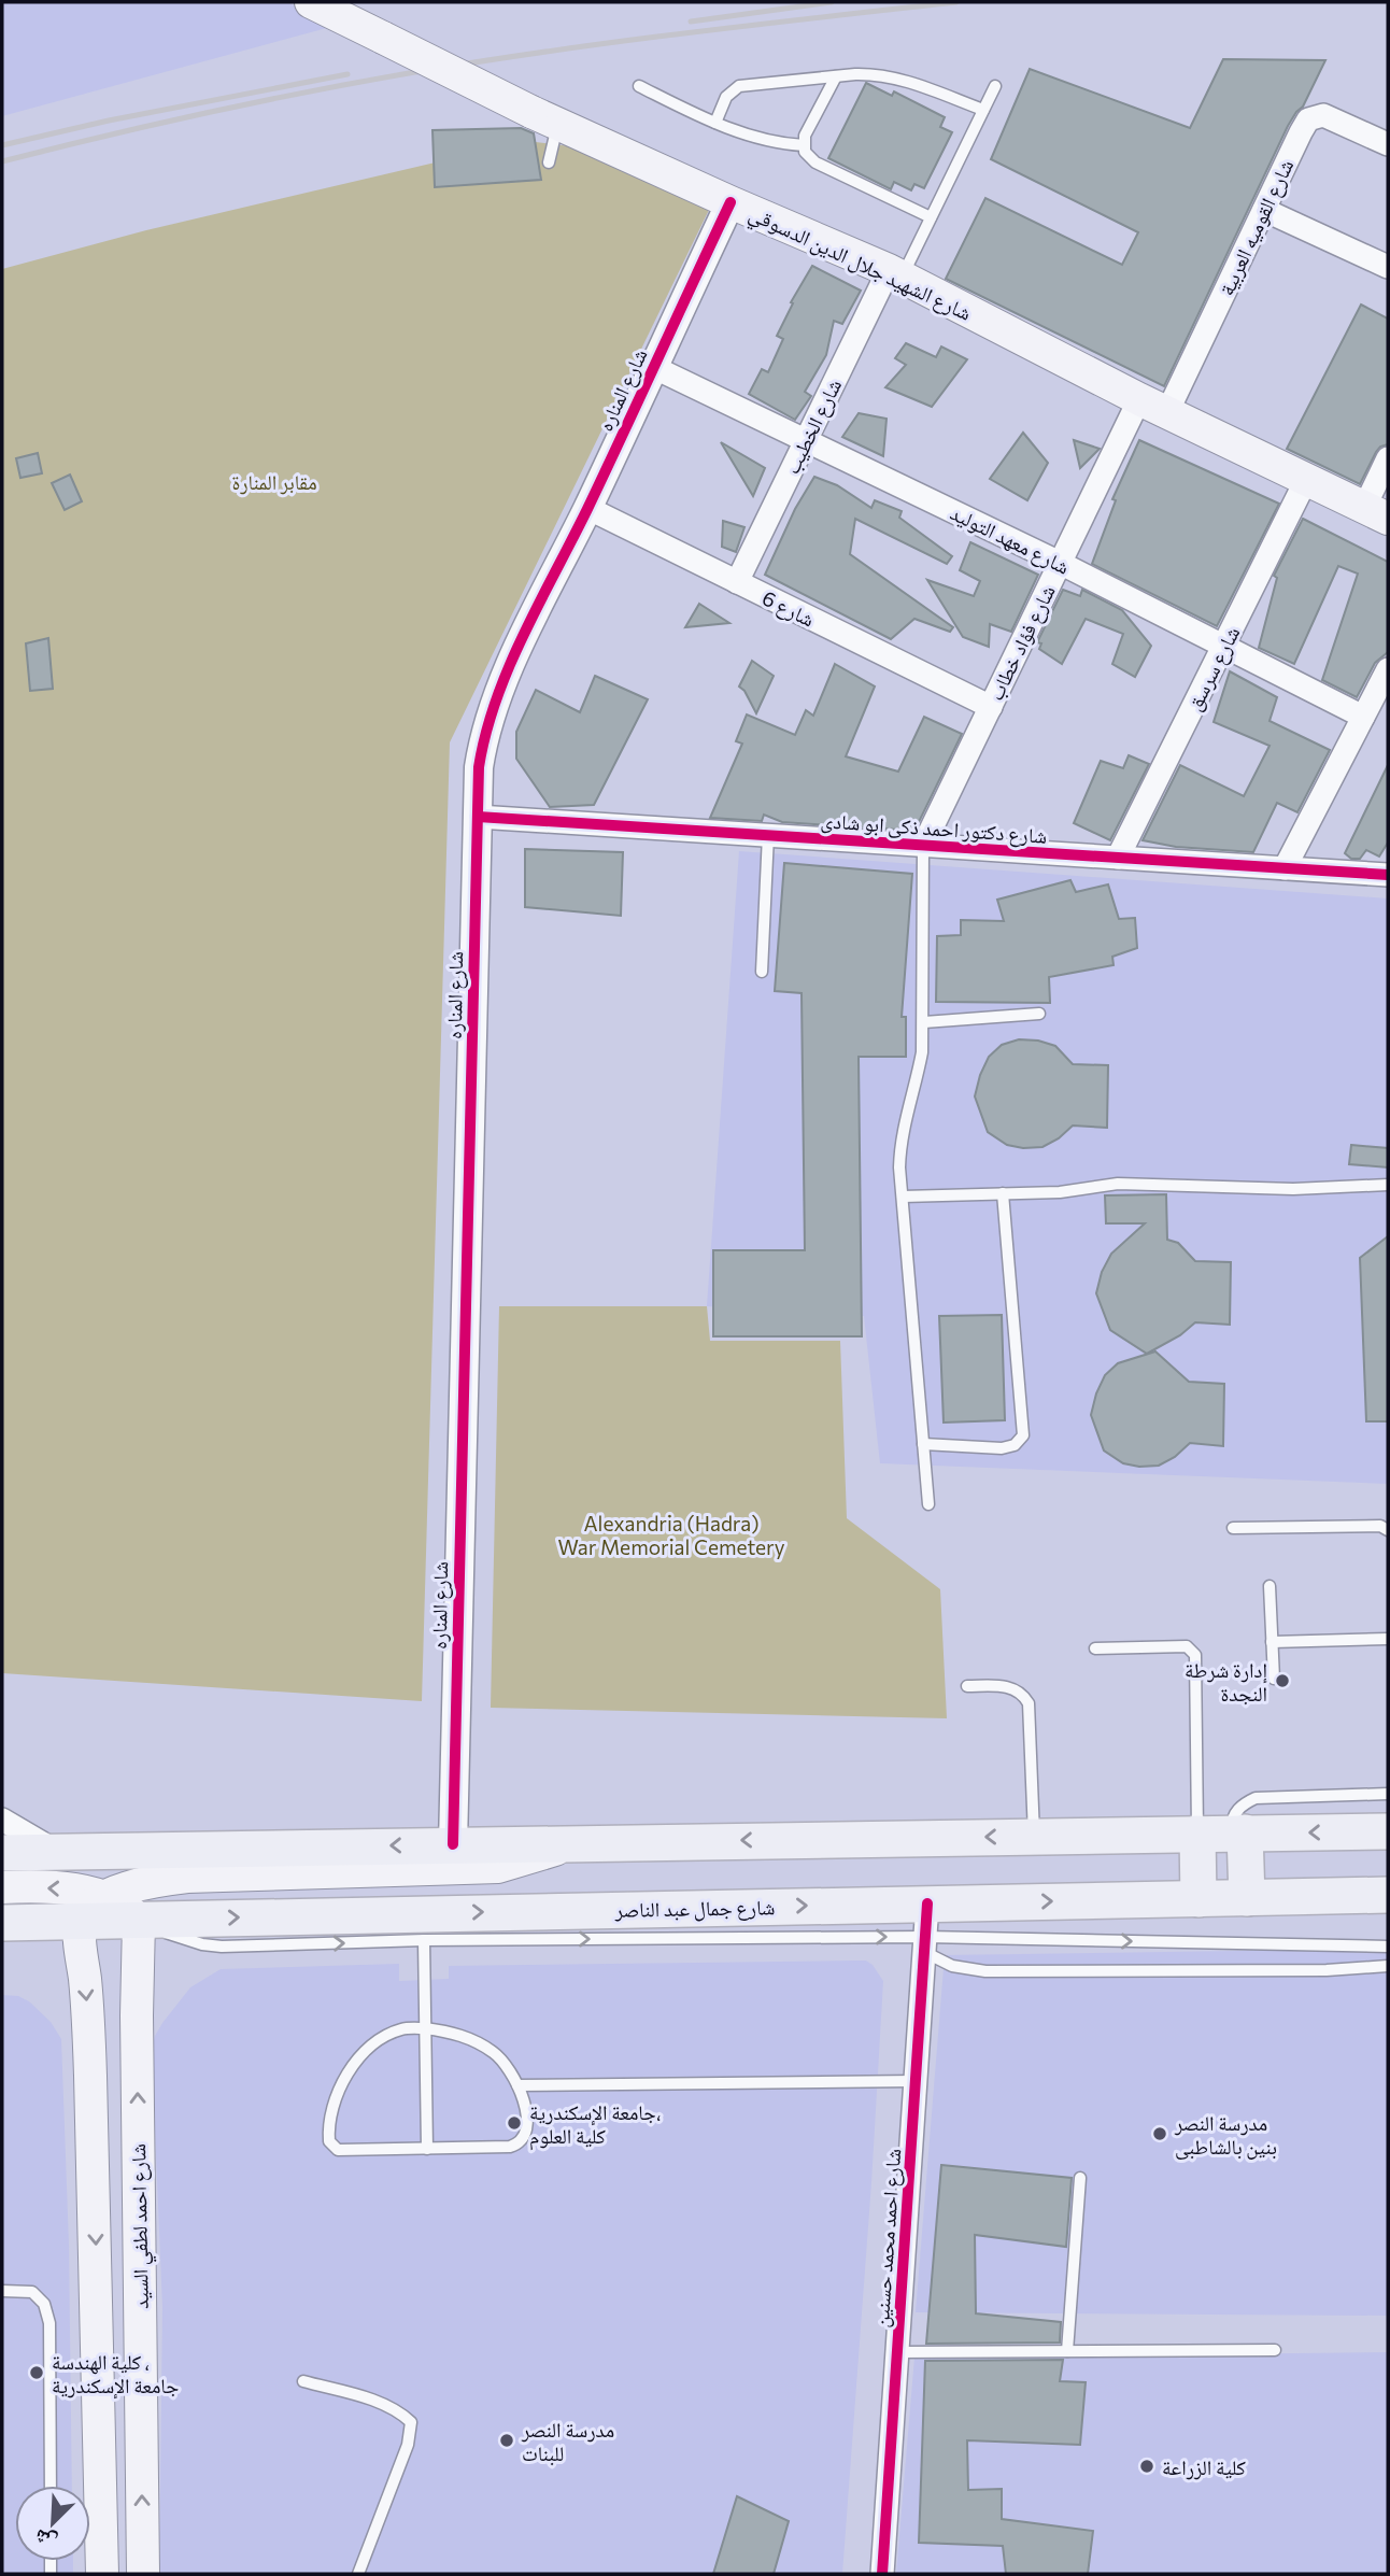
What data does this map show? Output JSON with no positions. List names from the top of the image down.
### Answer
{
  "streets": {
    "main road": ["شارع الشهيد جلال الدين الدسوقي", "شارع جمال عبد الناصر", "شارع احمد لطفي السيد"],
    "street": [
      "شارع القوميه العربية",
      "شارع المناره",
      "شارع الخطيب",
      "شارع معهد التوليد",
      "شارع 6",
      "شارع فؤاد خطاب",
      "شارع سرسق",
      "شارع دكتور احمد ذكى ابو شادى",
      "شارع احمد محمد حسنين"
    ]
  },
  "crossings": [
    ["شارع القوميه العربية", "شارع الشهيد جلال الدين الدسوقي"],
    ["شارع القوميه العربية", "شارع فؤاد خطاب"],
    ["شارع الشهيد جلال الدين الدسوقي", "شارع المناره"],
    ["شارع الشهيد جلال الدين الدسوقي", "شارع الخطيب"],
    ["شارع الشهيد جلال الدين الدسوقي", "شارع فؤاد خطاب"],
    ["شارع الشهيد جلال الدين الدسوقي", "شارع سرسق"],
    ["شارع المناره", "شارع معهد التوليد"],
    ["شارع المناره", "شارع 6"],
    ["شارع المناره", "شارع دكتور احمد ذكى ابو شادى"],
    ["شارع الخطيب", "شارع معهد التوليد"],
    ["شارع الخطيب", "شارع 6"],
    ["شارع معهد التوليد", "شارع فؤاد خطاب"],
    ["شارع معهد التوليد", "شارع سرسق"],
    ["شارع 6", "شارع فؤاد خطاب"],
    ["شارع فؤاد خطاب", "شارع دكتور احمد ذكى ابو شادى"],
    ["شارع سرسق", "شارع دكتور احمد ذكى ابو شادى"],
    ["شارع جمال عبد الناصر", "شارع احمد لطفي السيد"],
    ["شارع جمال عبد الناصر", "شارع احمد محمد حسنين"]
  ],
  "parks": ["مقابر المنارة", "Alexandria (Hadra) War Memorial Cemetery"],
  "places": [
    "إدارة شرطة النجدة",
    "جامعة الإسكندرية، كلية العلوم",
    "مدرسة النصر بنين بالشاطبى",
    "كلية الهندسة ، جامعة الإسكندرية",
    "مدرسة النصر للبنات",
    "كلية الزراعة"
  ],
  "north": "bottom left"
}
